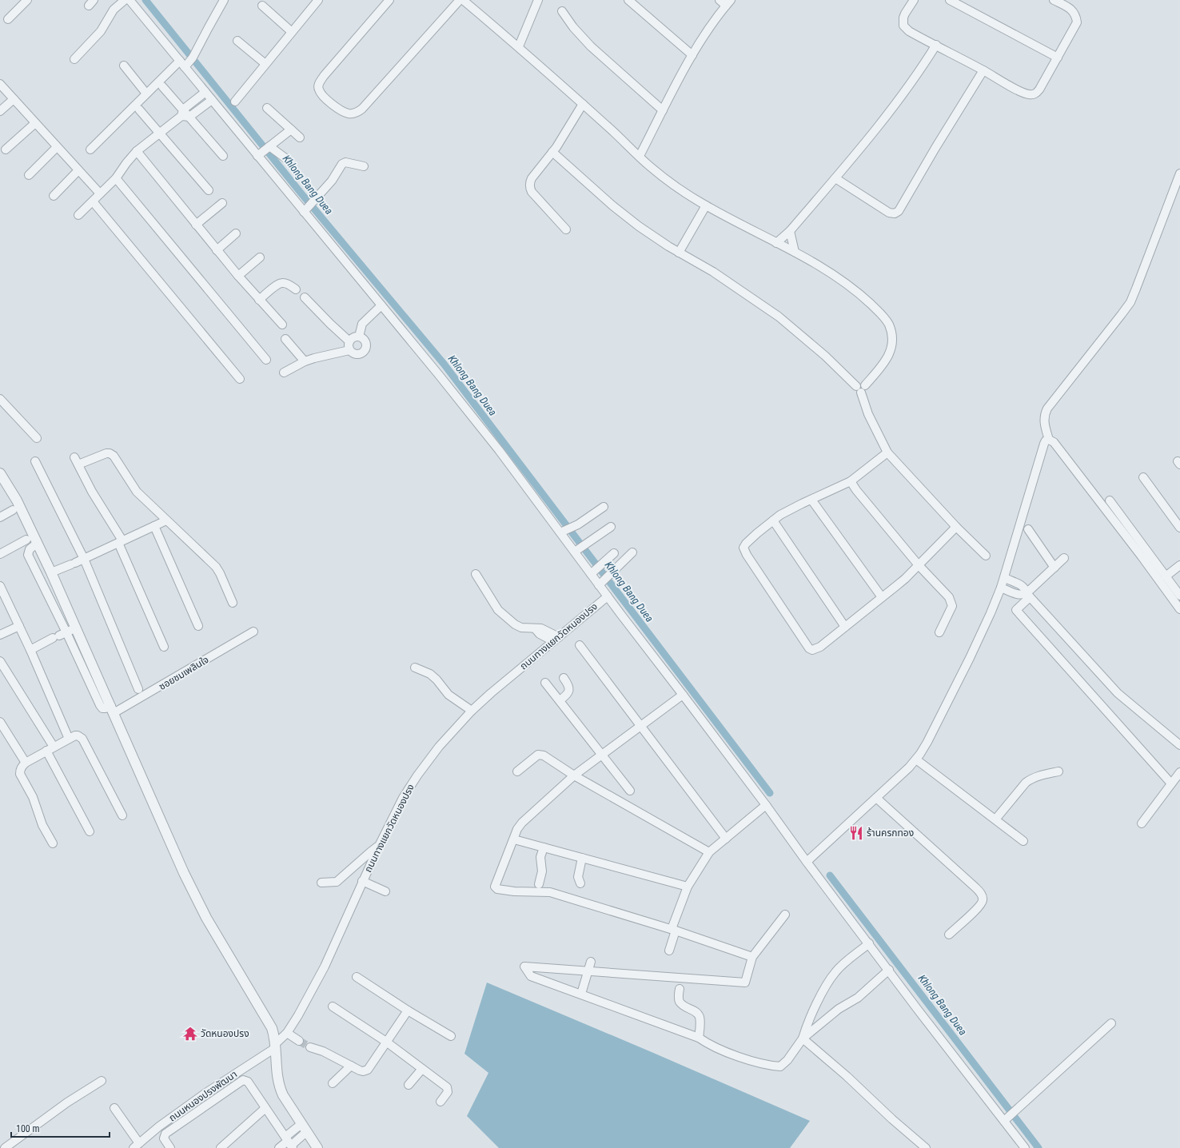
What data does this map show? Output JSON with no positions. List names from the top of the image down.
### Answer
{
  "streets": {
    "street": ["ถนนทางแยกวัดหนองปรง", "ซอยชมเพลินใจ", "ถนนหนองปรงพัฒนา"]
  },
  "crossings": [
    ["ถนนทางแยกวัดหนองปรง", "ถนนหนองปรงพัฒนา"]
  ],
  "water": ["Khlong Bang Duea"],
  "places": {
    "restaurant": ["ร้านครกทอง"],
    "temple": ["วัดหนองปรง"]
  },
  "scale_bar": "100 m"
}
